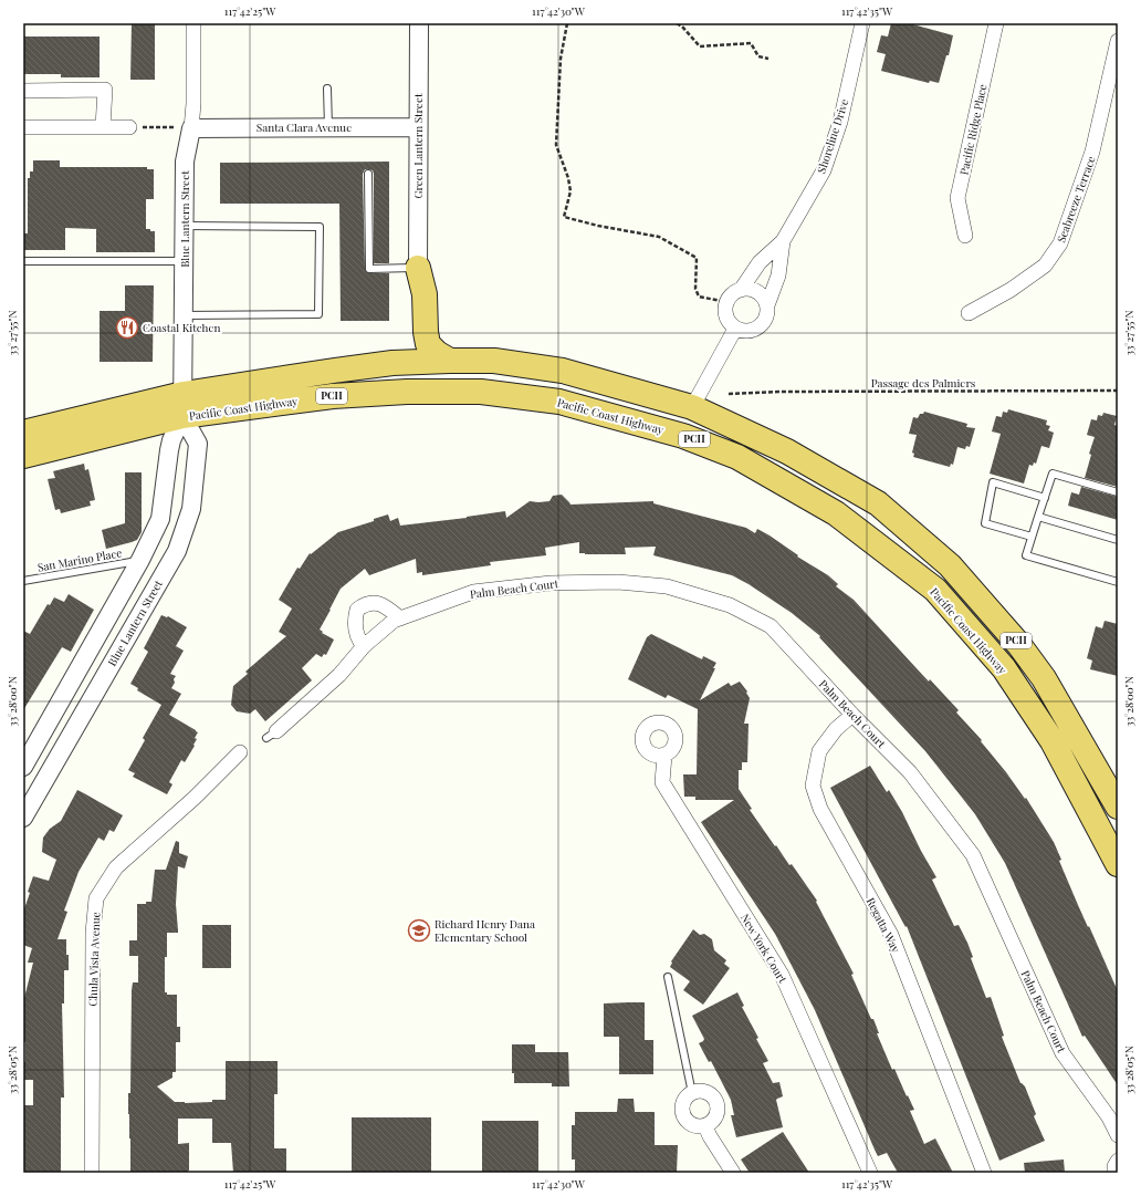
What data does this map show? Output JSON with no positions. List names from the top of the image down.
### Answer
{
  "streets": {
    "highway": ["PCH", "Pacific Coast Highway"],
    "street": [
      "Santa Clara Avenue",
      "Pacific Ridge Place",
      "Shoreline Drive",
      "Green Lantern Street",
      "Seabreeze Terrace",
      "Blue Lantern Street",
      "Palm Beach Court",
      "Regatta Way",
      "New York Court",
      "Chula Vista Avenue"
    ],
    "lane": ["San Marino Place"],
    "path": ["Passage des Palmiers"]
  },
  "crossings": [
    ["Santa Clara Avenue", "Green Lantern Street"],
    ["Santa Clara Avenue", "Blue Lantern Street"],
    ["Blue Lantern Street", "Pacific Coast Highway"],
    ["Blue Lantern Street", "San Marino Place"],
    ["Palm Beach Court", "Regatta Way"]
  ],
  "places": {
    "restaurant": ["Coastal Kitchen"],
    "school or university": ["Richard Henry Dana Elementary School"]
  },
  "coordinates": [
    "117°42'25\"W",
    "117°42'30\"W",
    "117°42'35\"W",
    "33°27'55\"N",
    "33°28'00\"N",
    "33°28'05\"N"
  ]
}
